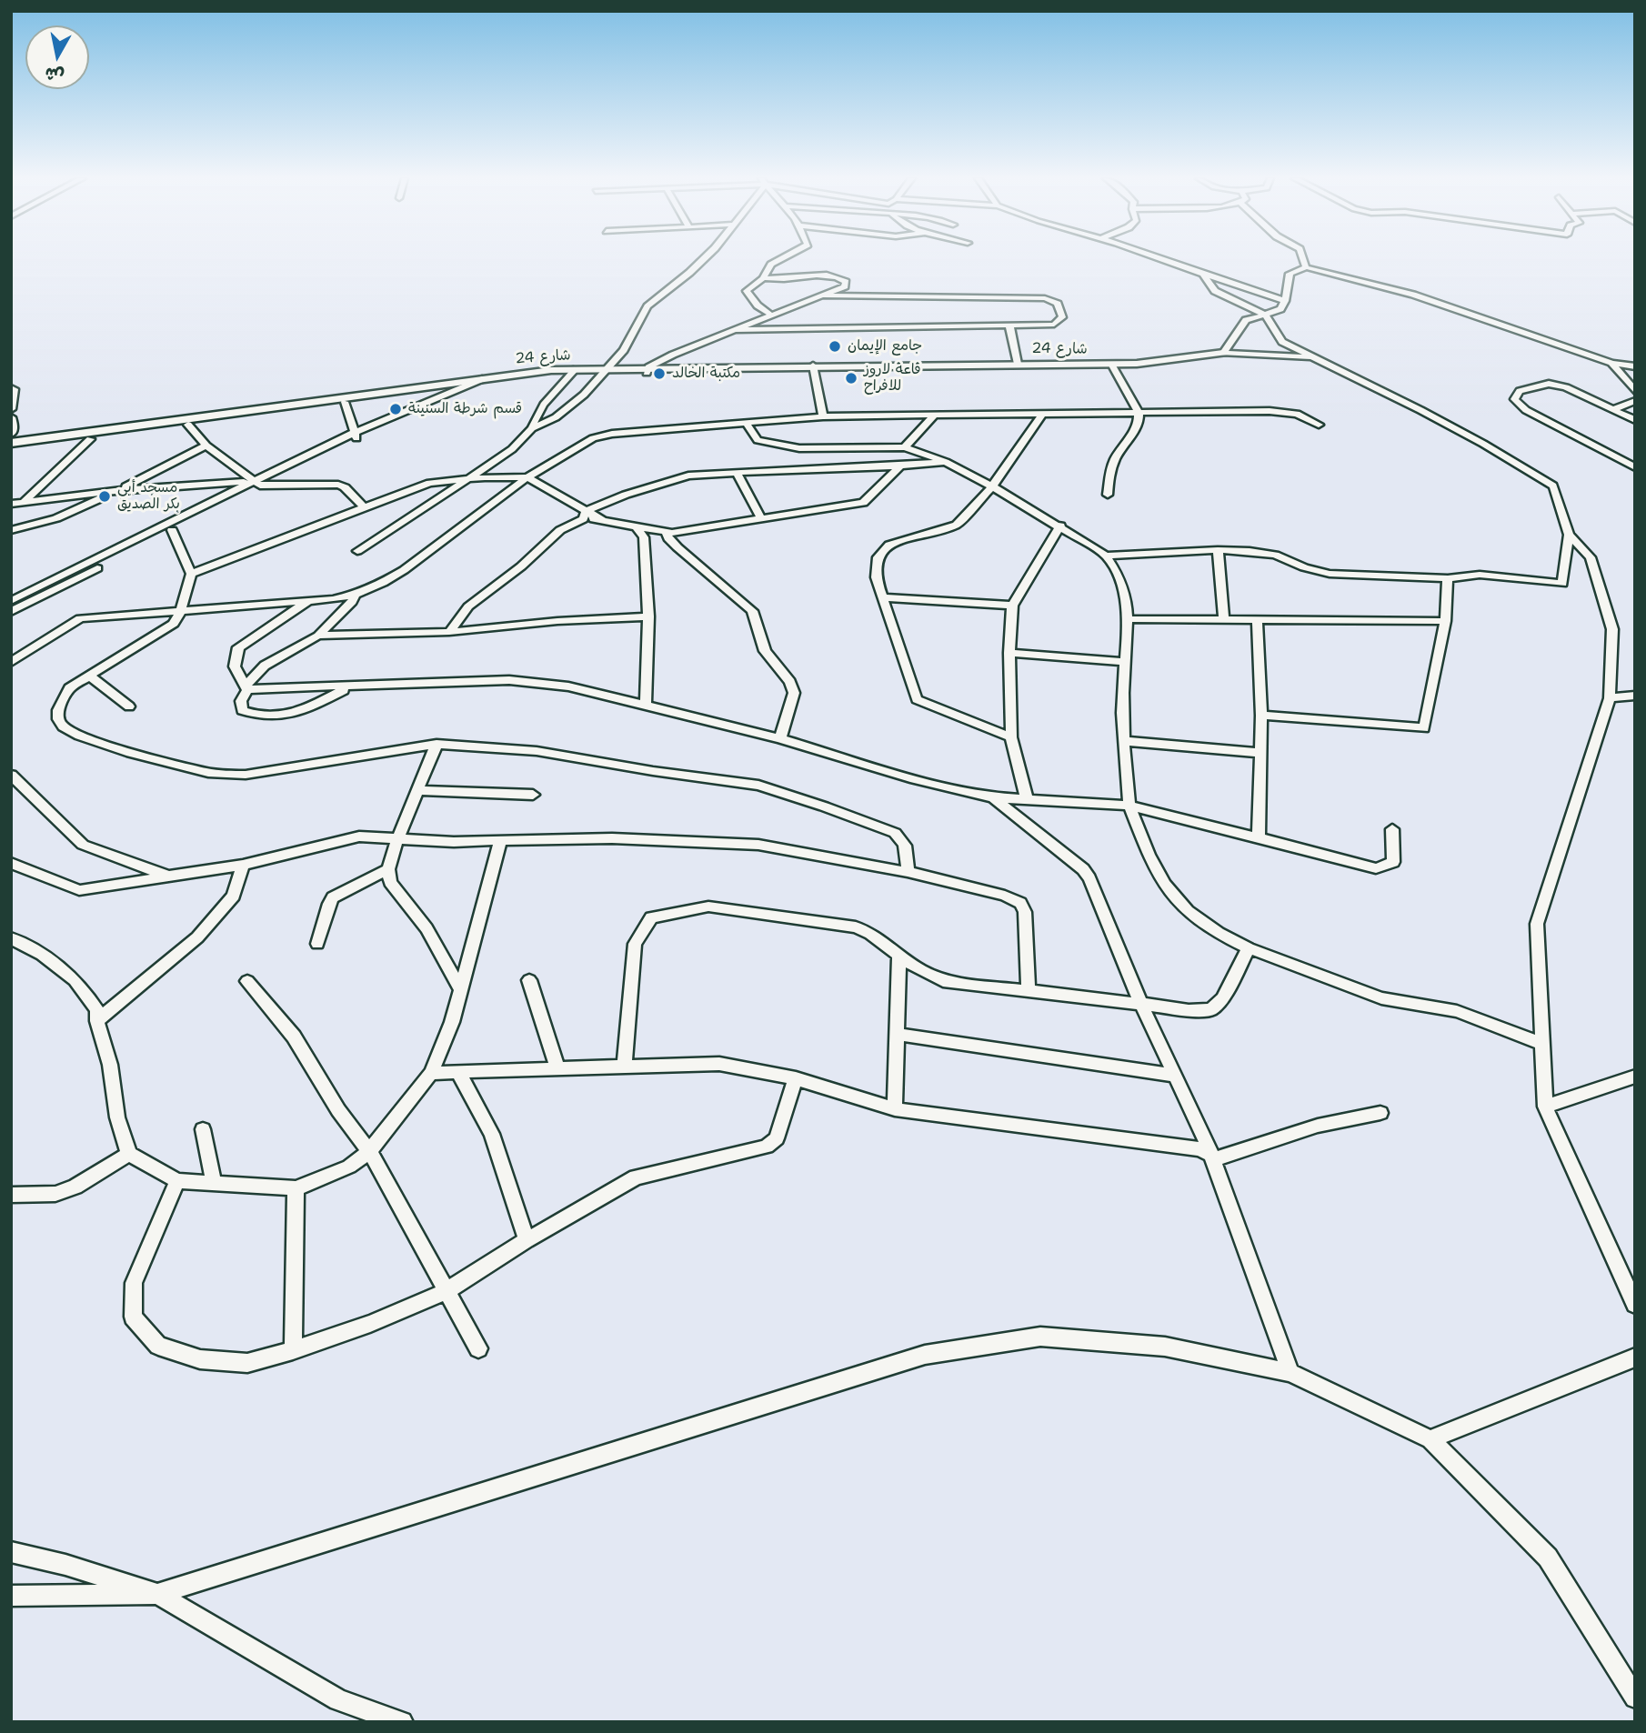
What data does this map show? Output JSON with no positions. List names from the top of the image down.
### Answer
{
  "streets": {
    "street": ["شارع 24"]
  },
  "places": [
    "جامع الإيمان",
    "مكتبة الخالد",
    "قاعة لاروز للافراح",
    "قسم شرطة السنينة",
    "مسجد أبي بكر الصديق"
  ],
  "north": "bottom"
}
